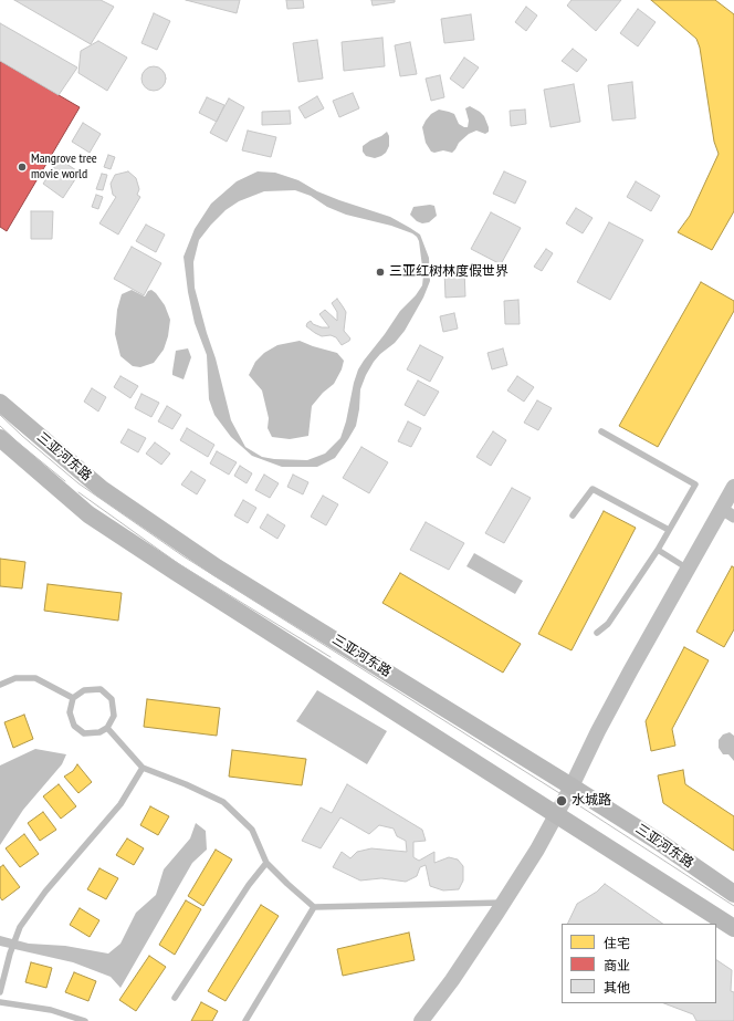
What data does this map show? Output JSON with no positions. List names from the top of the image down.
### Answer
{
  "streets": {
    "main road": ["三亚河东路"]
  },
  "places": ["Mangrove tree movie world", "三亚红树林度假世界", "水城路"],
  "legend": ["住宅", "商业", "其他"]
}
